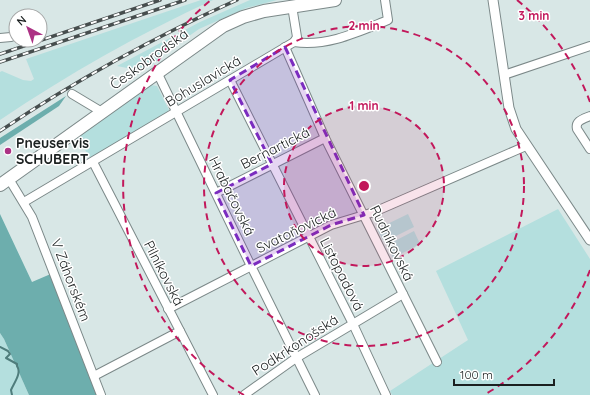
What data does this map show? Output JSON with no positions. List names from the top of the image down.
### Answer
{
  "streets": {
    "main road": ["Českobrodská"],
    "street": [
      "Bohuslavická",
      "Bernartická",
      "Hrabačovská",
      "Svatoňovická",
      "Rudníkovská",
      "Pilníkovská",
      "Listopadová",
      "V Záhorském",
      "Podkrkonošská"
    ]
  },
  "crossings": [
    ["Českobrodská", "Hrabačovská"],
    ["Českobrodská", "V Záhorském"],
    ["Bohuslavická", "Hrabačovská"],
    ["Bohuslavická", "Rudníkovská"],
    ["Bohuslavická", "Pilníkovská"],
    ["Bohuslavická", "Listopadová"],
    ["Bohuslavická", "V Záhorském"],
    ["Bernartická", "Hrabačovská"],
    ["Bernartická", "Rudníkovská"],
    ["Bernartická", "Listopadová"],
    ["Hrabačovská", "Svatoňovická"],
    ["Hrabačovská", "Podkrkonošská"],
    ["Svatoňovická", "Rudníkovská"],
    ["Svatoňovická", "Pilníkovská"],
    ["Svatoňovická", "Listopadová"],
    ["Rudníkovská", "Podkrkonošská"],
    ["Listopadová", "Podkrkonošská"]
  ],
  "places": ["Pneuservis SCHUBERT"],
  "scale_bar": "100 m",
  "north": "top left",
  "rings": ["3 min", "2 min", "1 min"]
}
